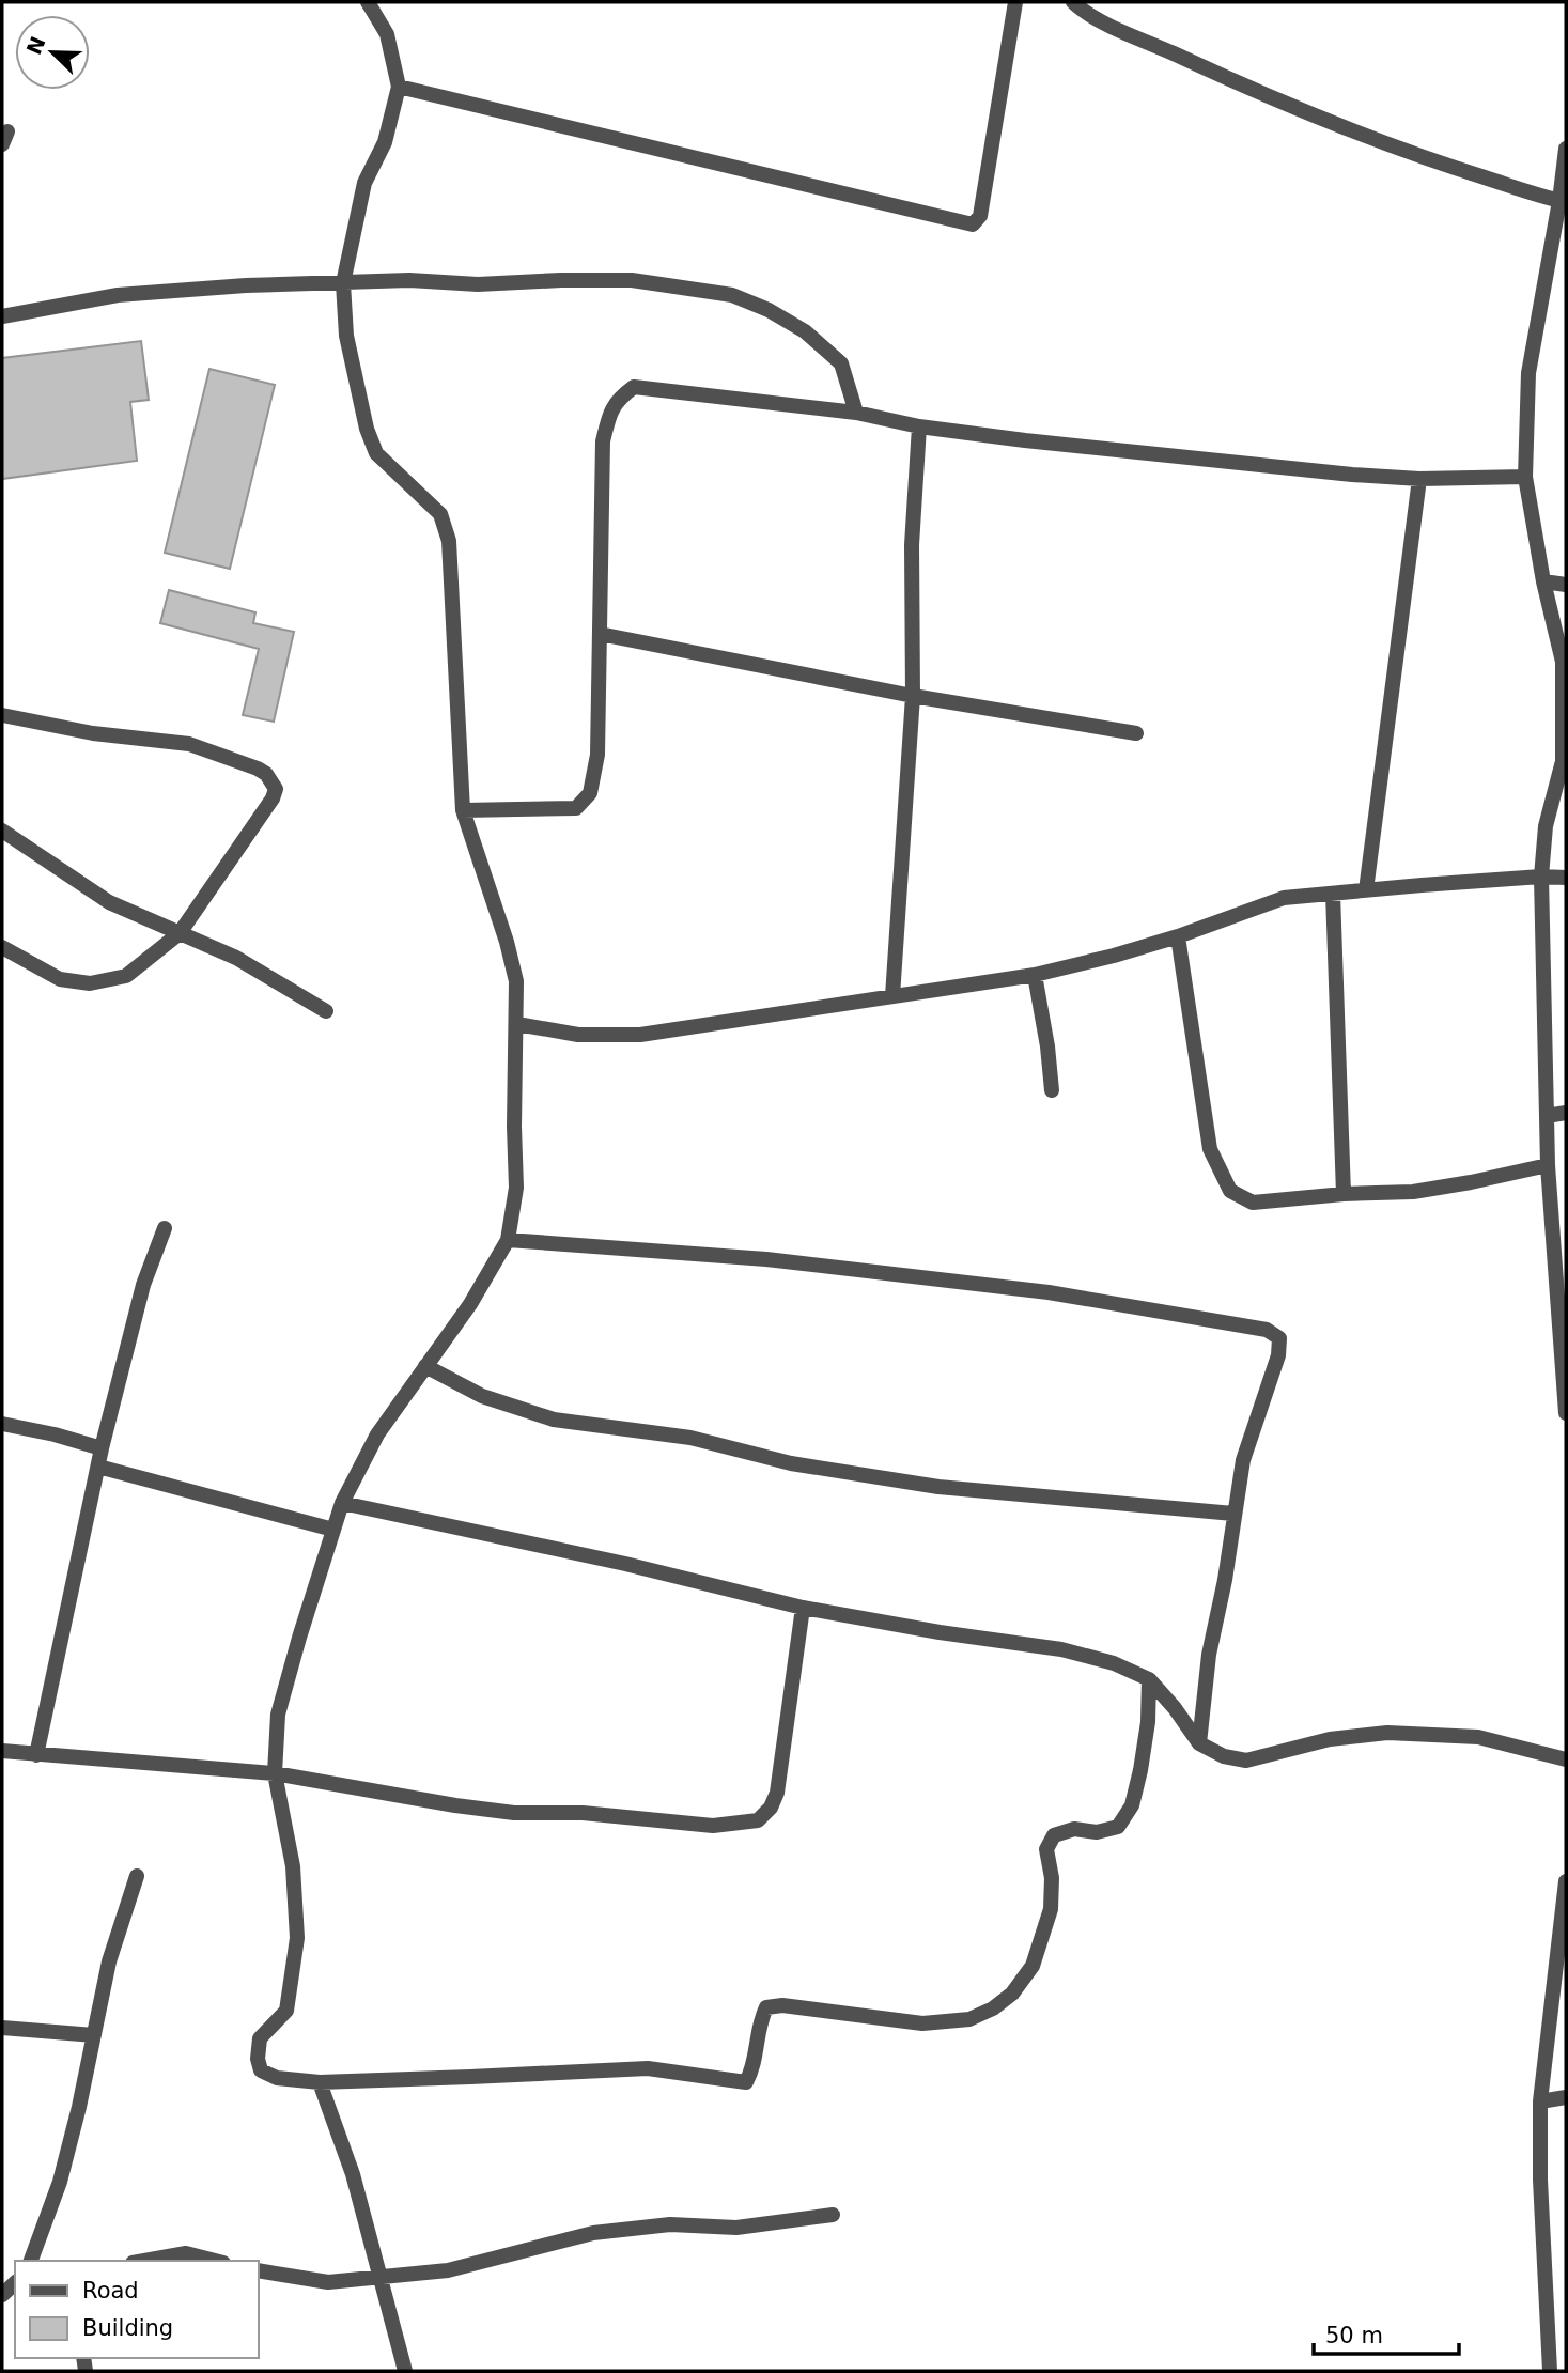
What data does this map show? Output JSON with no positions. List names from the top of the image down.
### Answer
{
  "legend": ["Road", "Building"],
  "scale_bar": "50 m",
  "north": "top left"
}
